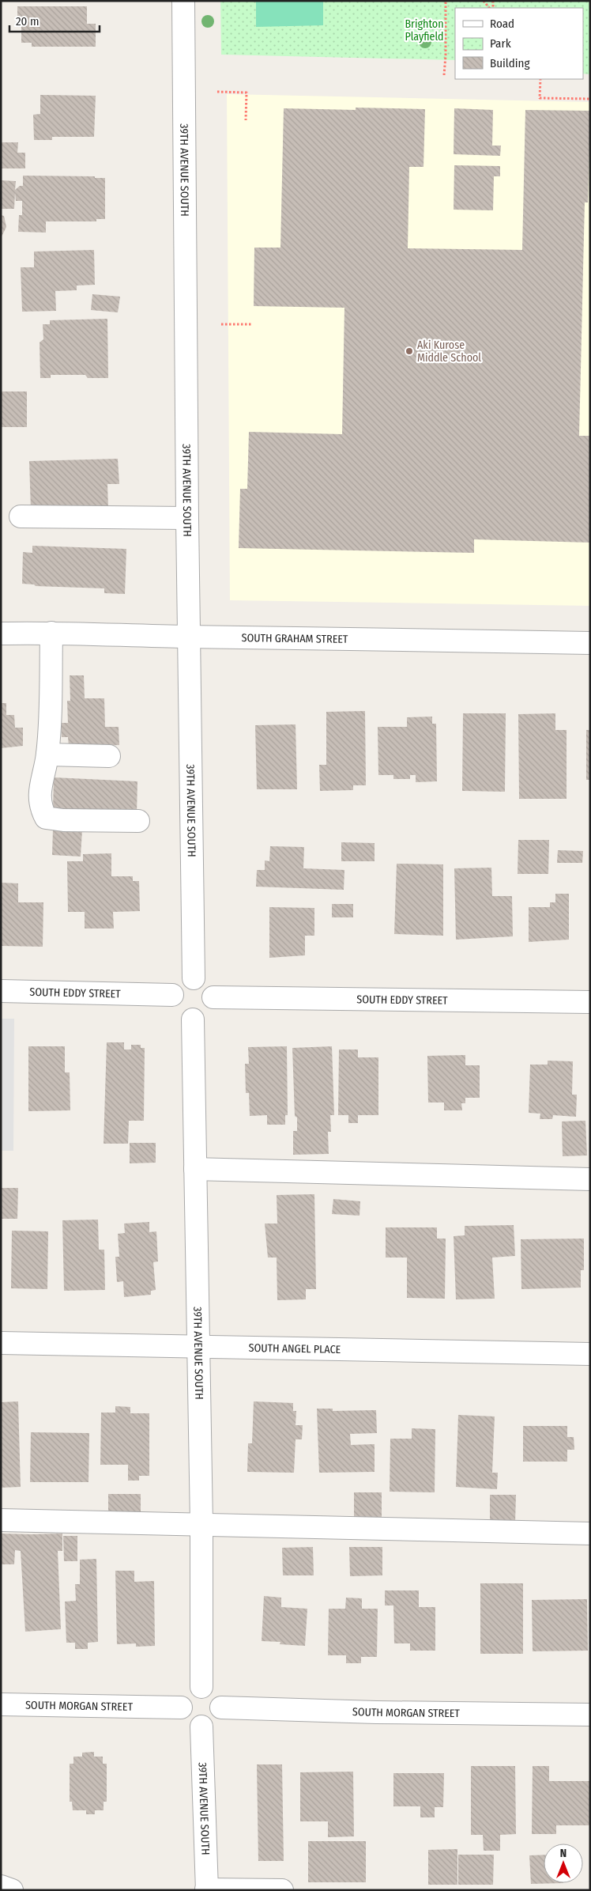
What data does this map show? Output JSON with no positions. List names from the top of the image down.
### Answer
{
  "streets": {
    "street": [
      "39TH AVENUE SOUTH",
      "SOUTH GRAHAM STREET",
      "SOUTH EDDY STREET",
      "SOUTH ANGEL PLACE",
      "SOUTH MORGAN STREET"
    ]
  },
  "crossings": [
    ["39TH AVENUE SOUTH", "SOUTH GRAHAM STREET"],
    ["39TH AVENUE SOUTH", "SOUTH EDDY STREET"],
    ["39TH AVENUE SOUTH", "SOUTH ANGEL PLACE"],
    ["39TH AVENUE SOUTH", "SOUTH MORGAN STREET"]
  ],
  "parks": ["Brighton Playfield"],
  "places": ["Aki Kurose Middle School"],
  "legend": ["Road", "Park", "Building"],
  "scale_bar": "20 m",
  "north": "top"
}
